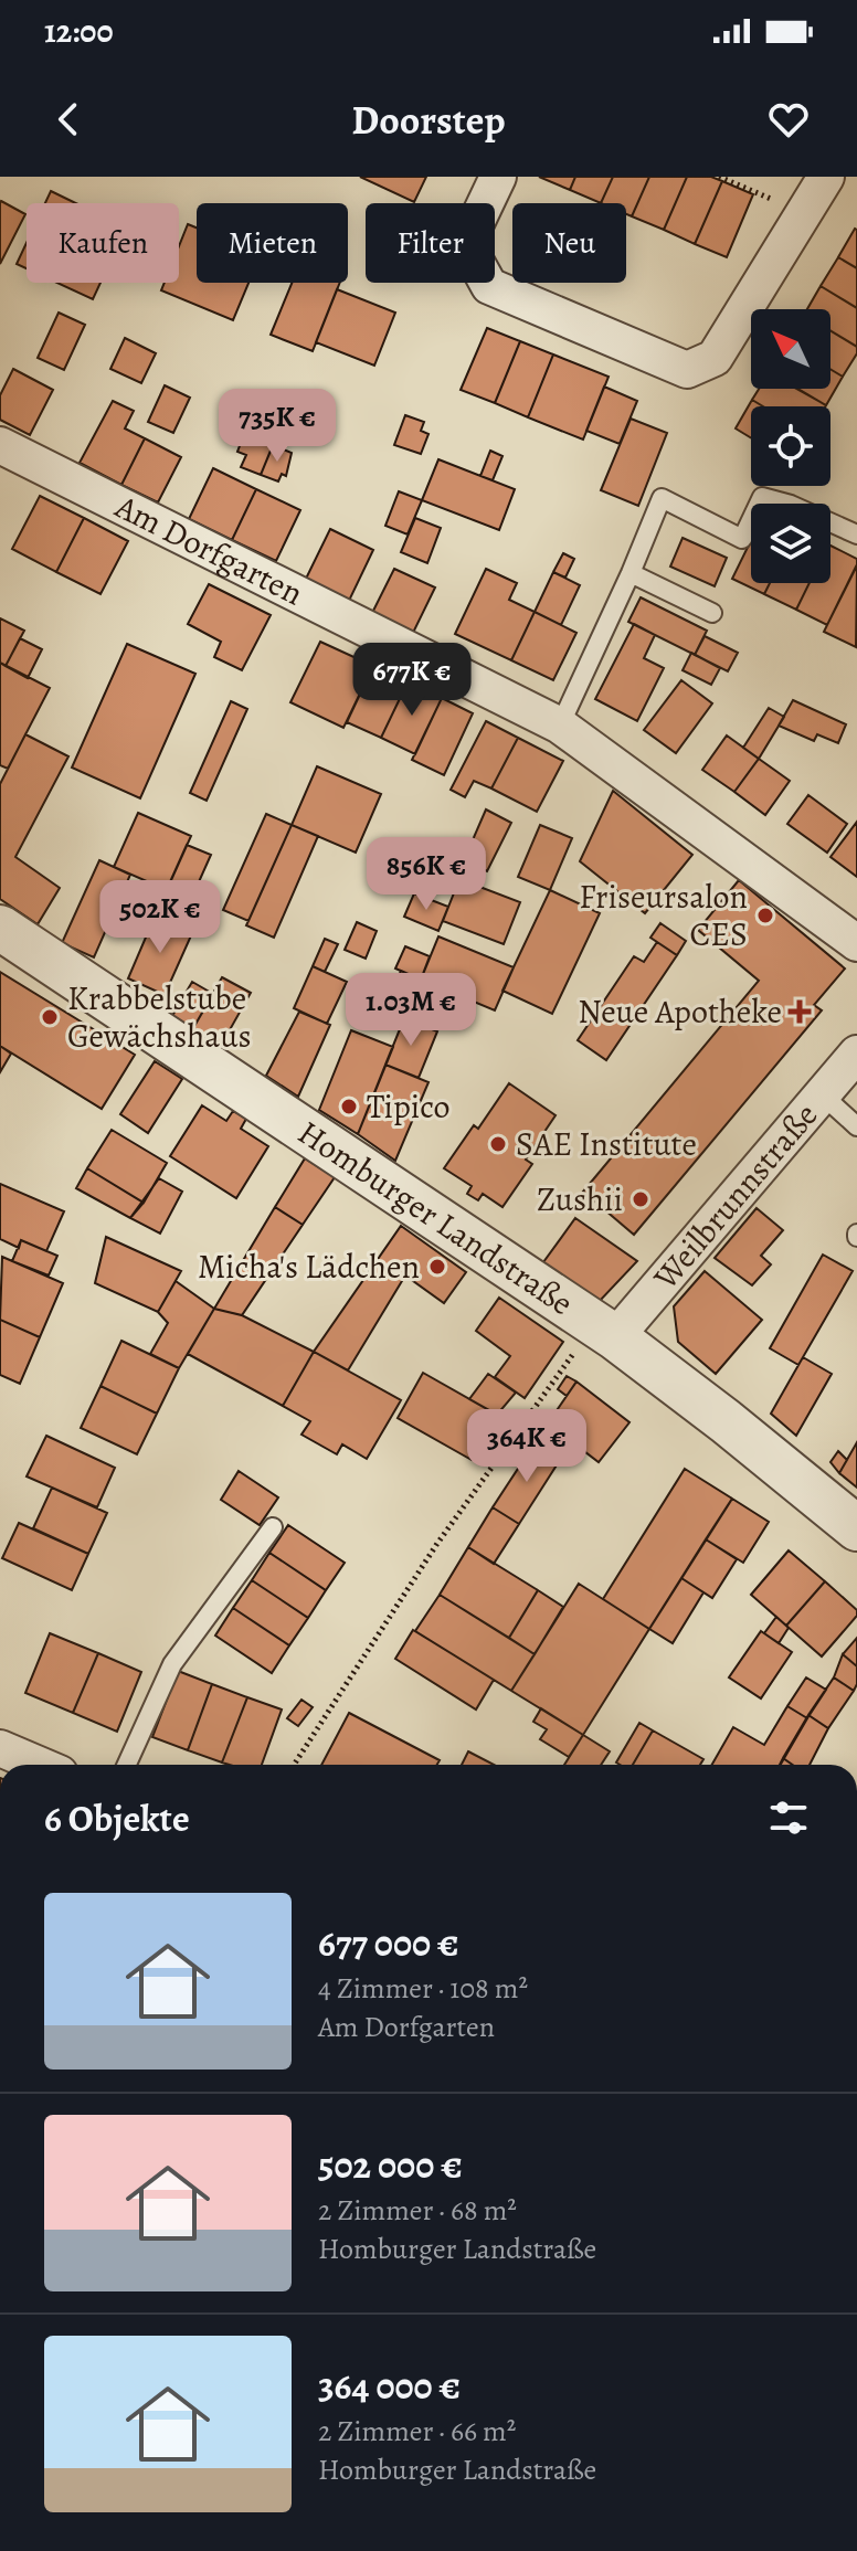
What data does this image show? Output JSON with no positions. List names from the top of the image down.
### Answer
{
  "streets": {
    "street": ["Am Dorfgarten", "Weilbrunnstraße", "Homburger Landstraße"]
  },
  "crossings": [
    ["Weilbrunnstraße", "Homburger Landstraße"]
  ],
  "places": {
    "other": [
      "Friseursalon CES",
      "Krabbelstube Gewächshaus",
      "Tipico",
      "SAE Institute",
      "Zushii",
      "Micha's Lädchen"
    ],
    "health": ["Neue Apotheke"]
  },
  "north": "top left",
  "page": {
    "status": "12:00",
    "header": "Doorstep",
    "chip": [
      "Kaufen",
      "Mieten",
      "Filter",
      "Neu"
    ],
    "price": [
      "735K €",
      "677K €",
      "856K €",
      "502K €",
      "1.03M €",
      "364K €"
    ],
    "heading": "6 Objekte",
    "list": [
      {
        "name": "677 000 €",
        "note": "4 Zimmer · 108 m² · Am Dorfgarten"
      },
      {
        "name": "502 000 €",
        "note": "2 Zimmer · 68 m² · Homburger Landstraße"
      },
      {
        "name": "364 000 €",
        "note": "2 Zimmer · 66 m² · Homburger Landstraße"
      }
    ]
  }
}
